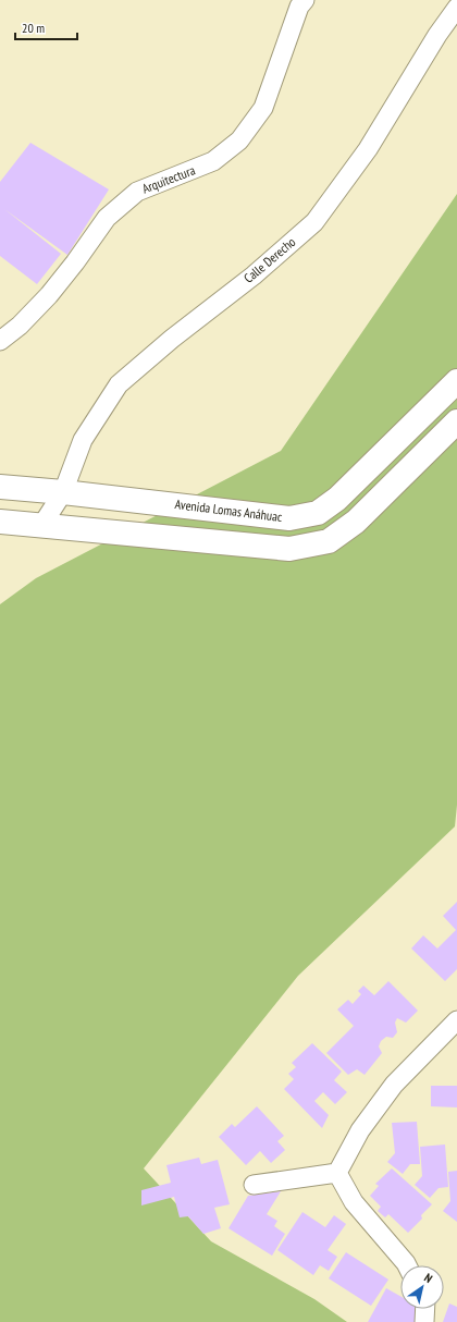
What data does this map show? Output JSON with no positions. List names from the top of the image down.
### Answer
{
  "streets": {
    "main road": ["Avenida Lomas Anáhuac"],
    "street": ["Arquitectura", "Calle Derecho"]
  },
  "crossings": [
    ["Calle Derecho", "Avenida Lomas Anáhuac"]
  ],
  "scale_bar": "20 m",
  "north": "top right"
}
